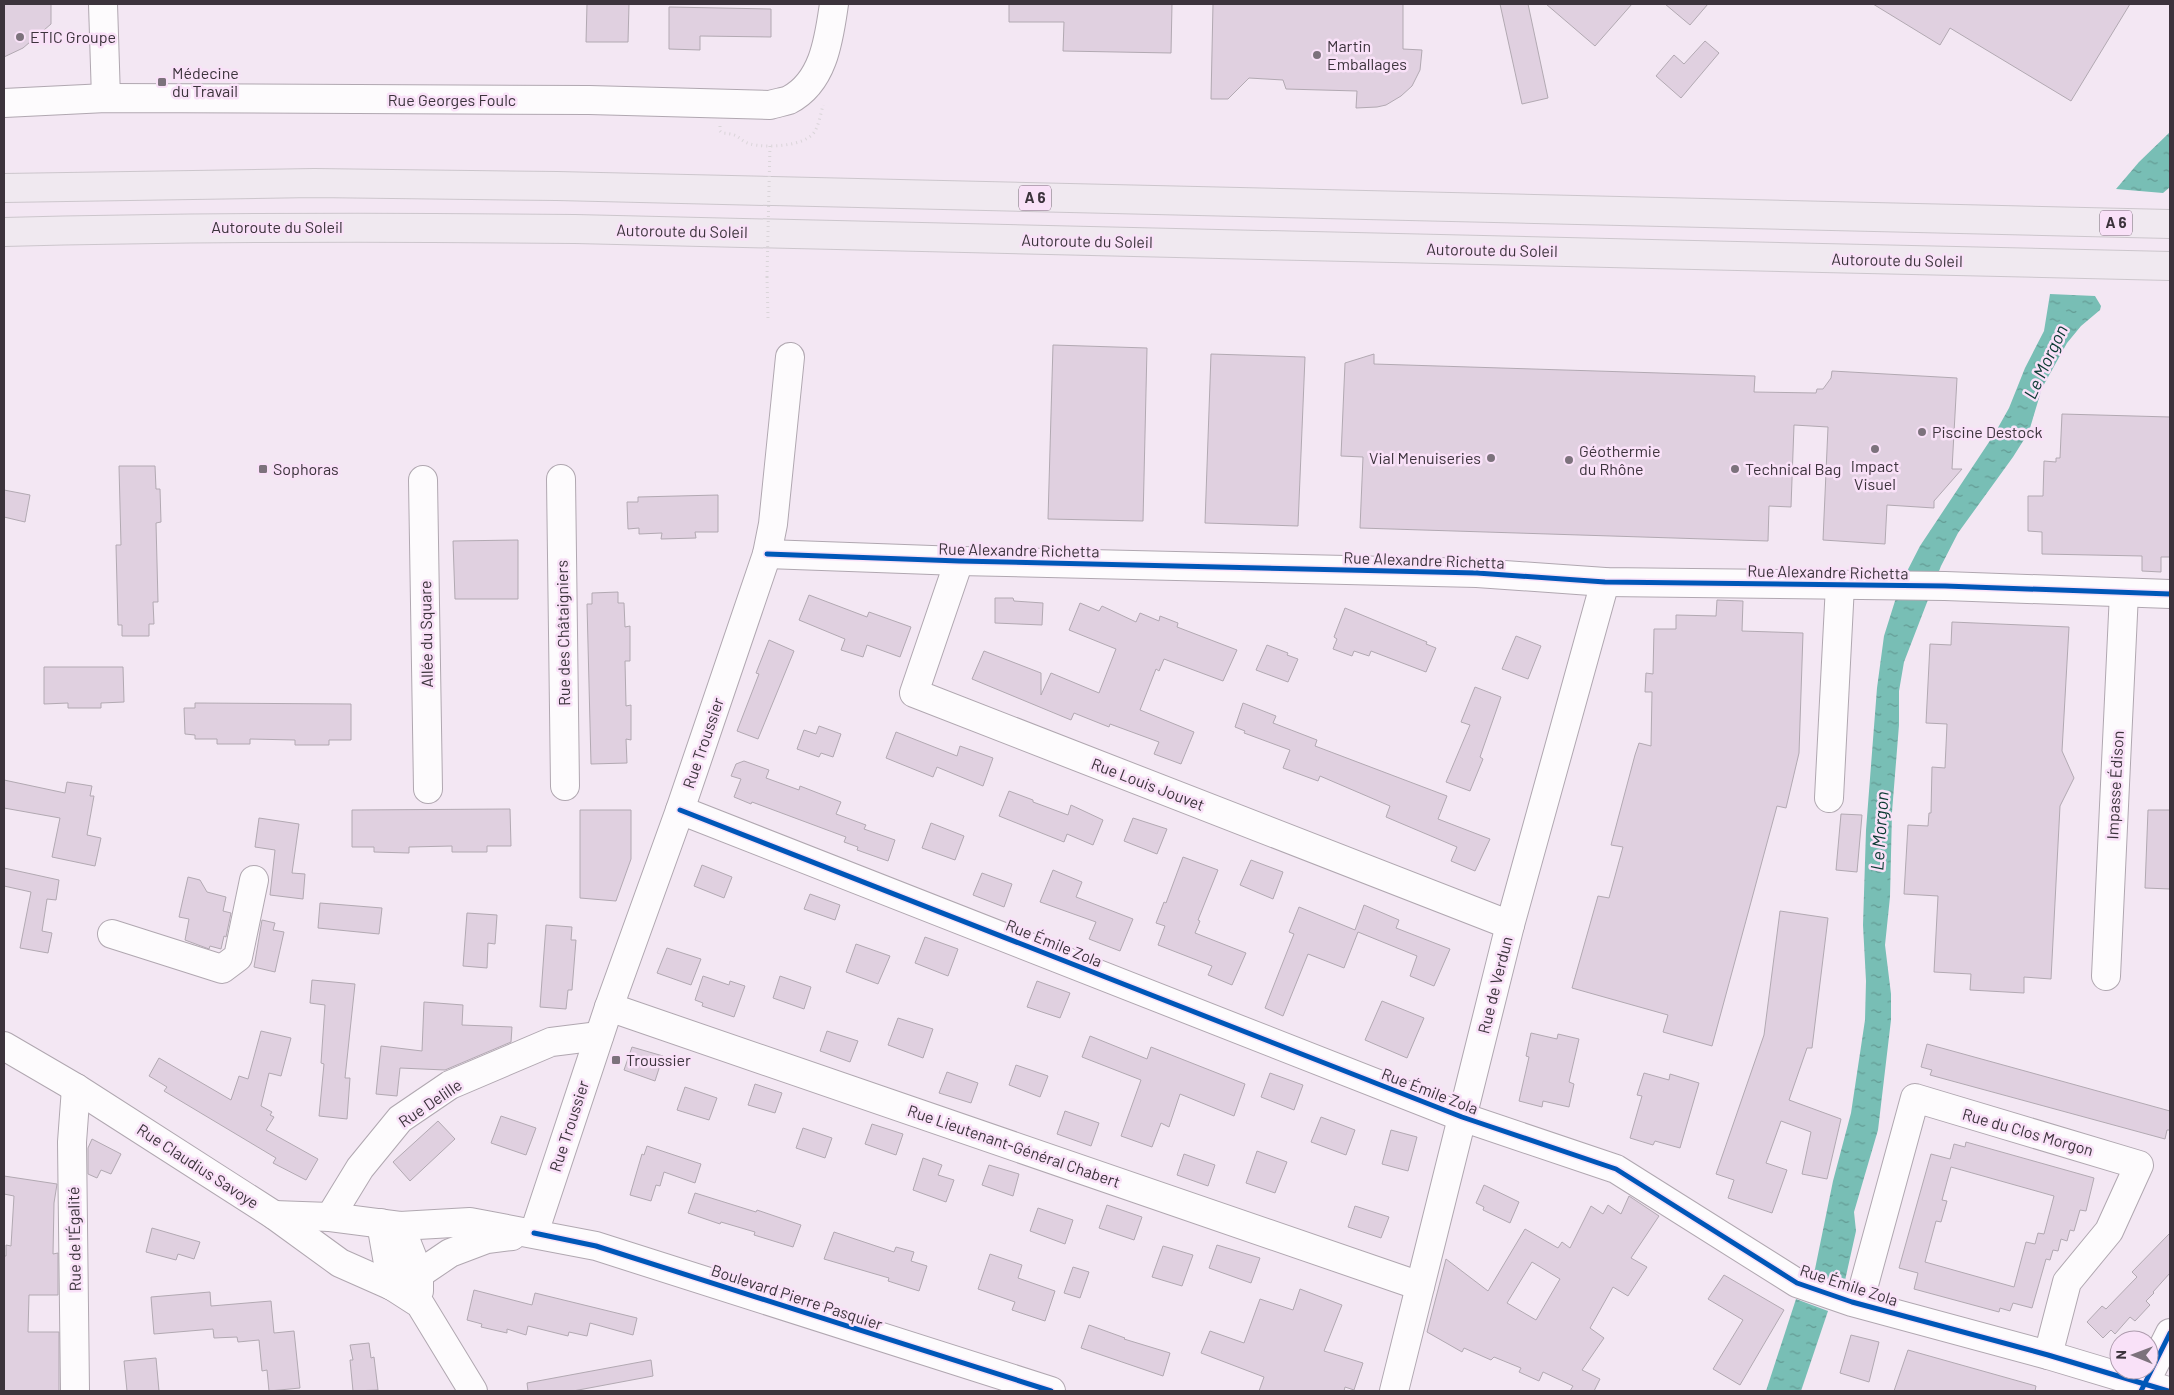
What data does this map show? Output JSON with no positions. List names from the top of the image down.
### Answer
{
  "streets": {
    "highway": ["A 6", "Autoroute du Soleil"],
    "street": [
      "Rue Georges Foulc",
      "Rue Alexandre Richetta",
      "Rue des Châtaigniers",
      "Allée du Square",
      "Rue Troussier",
      "Rue Louis Jouvet",
      "Impasse Édison",
      "Rue Émile Zola",
      "Rue de Verdun",
      "Rue Delille",
      "Rue du Clos Morgon",
      "Rue Lieutenant-Général Chabert",
      "Rue Claudius Savoye",
      "Rue de l'Égalité",
      "Boulevard Pierre Pasquier"
    ]
  },
  "crossings": [
    ["Rue Alexandre Richetta", "Rue Troussier"],
    ["Rue Alexandre Richetta", "Rue Louis Jouvet"],
    ["Rue Alexandre Richetta", "Impasse Édison"],
    ["Rue Alexandre Richetta", "Rue de Verdun"],
    ["Rue Troussier", "Rue Émile Zola"],
    ["Rue Troussier", "Rue Delille"],
    ["Rue Troussier", "Rue Lieutenant-Général Chabert"],
    ["Rue Troussier", "Boulevard Pierre Pasquier"],
    ["Rue Louis Jouvet", "Rue de Verdun"],
    ["Rue Émile Zola", "Rue de Verdun"],
    ["Rue Émile Zola", "Rue du Clos Morgon"],
    ["Rue de Verdun", "Rue Lieutenant-Général Chabert"],
    ["Rue Delille", "Boulevard Pierre Pasquier"],
    ["Rue Claudius Savoye", "Rue de l'Égalité"],
    ["Rue Claudius Savoye", "Boulevard Pierre Pasquier"]
  ],
  "water": ["Le Morgon"],
  "places": {
    "other": [
      "ETIC Groupe",
      "Martin Emballages",
      "Piscine Destock",
      "Impact Visuel",
      "Vial Menuiseries",
      "Géothermie du Rhône",
      "Technical Bag"
    ],
    "transit": ["Médecine du Travail", "Sophoras", "Troussier"]
  },
  "north": "left"
}
